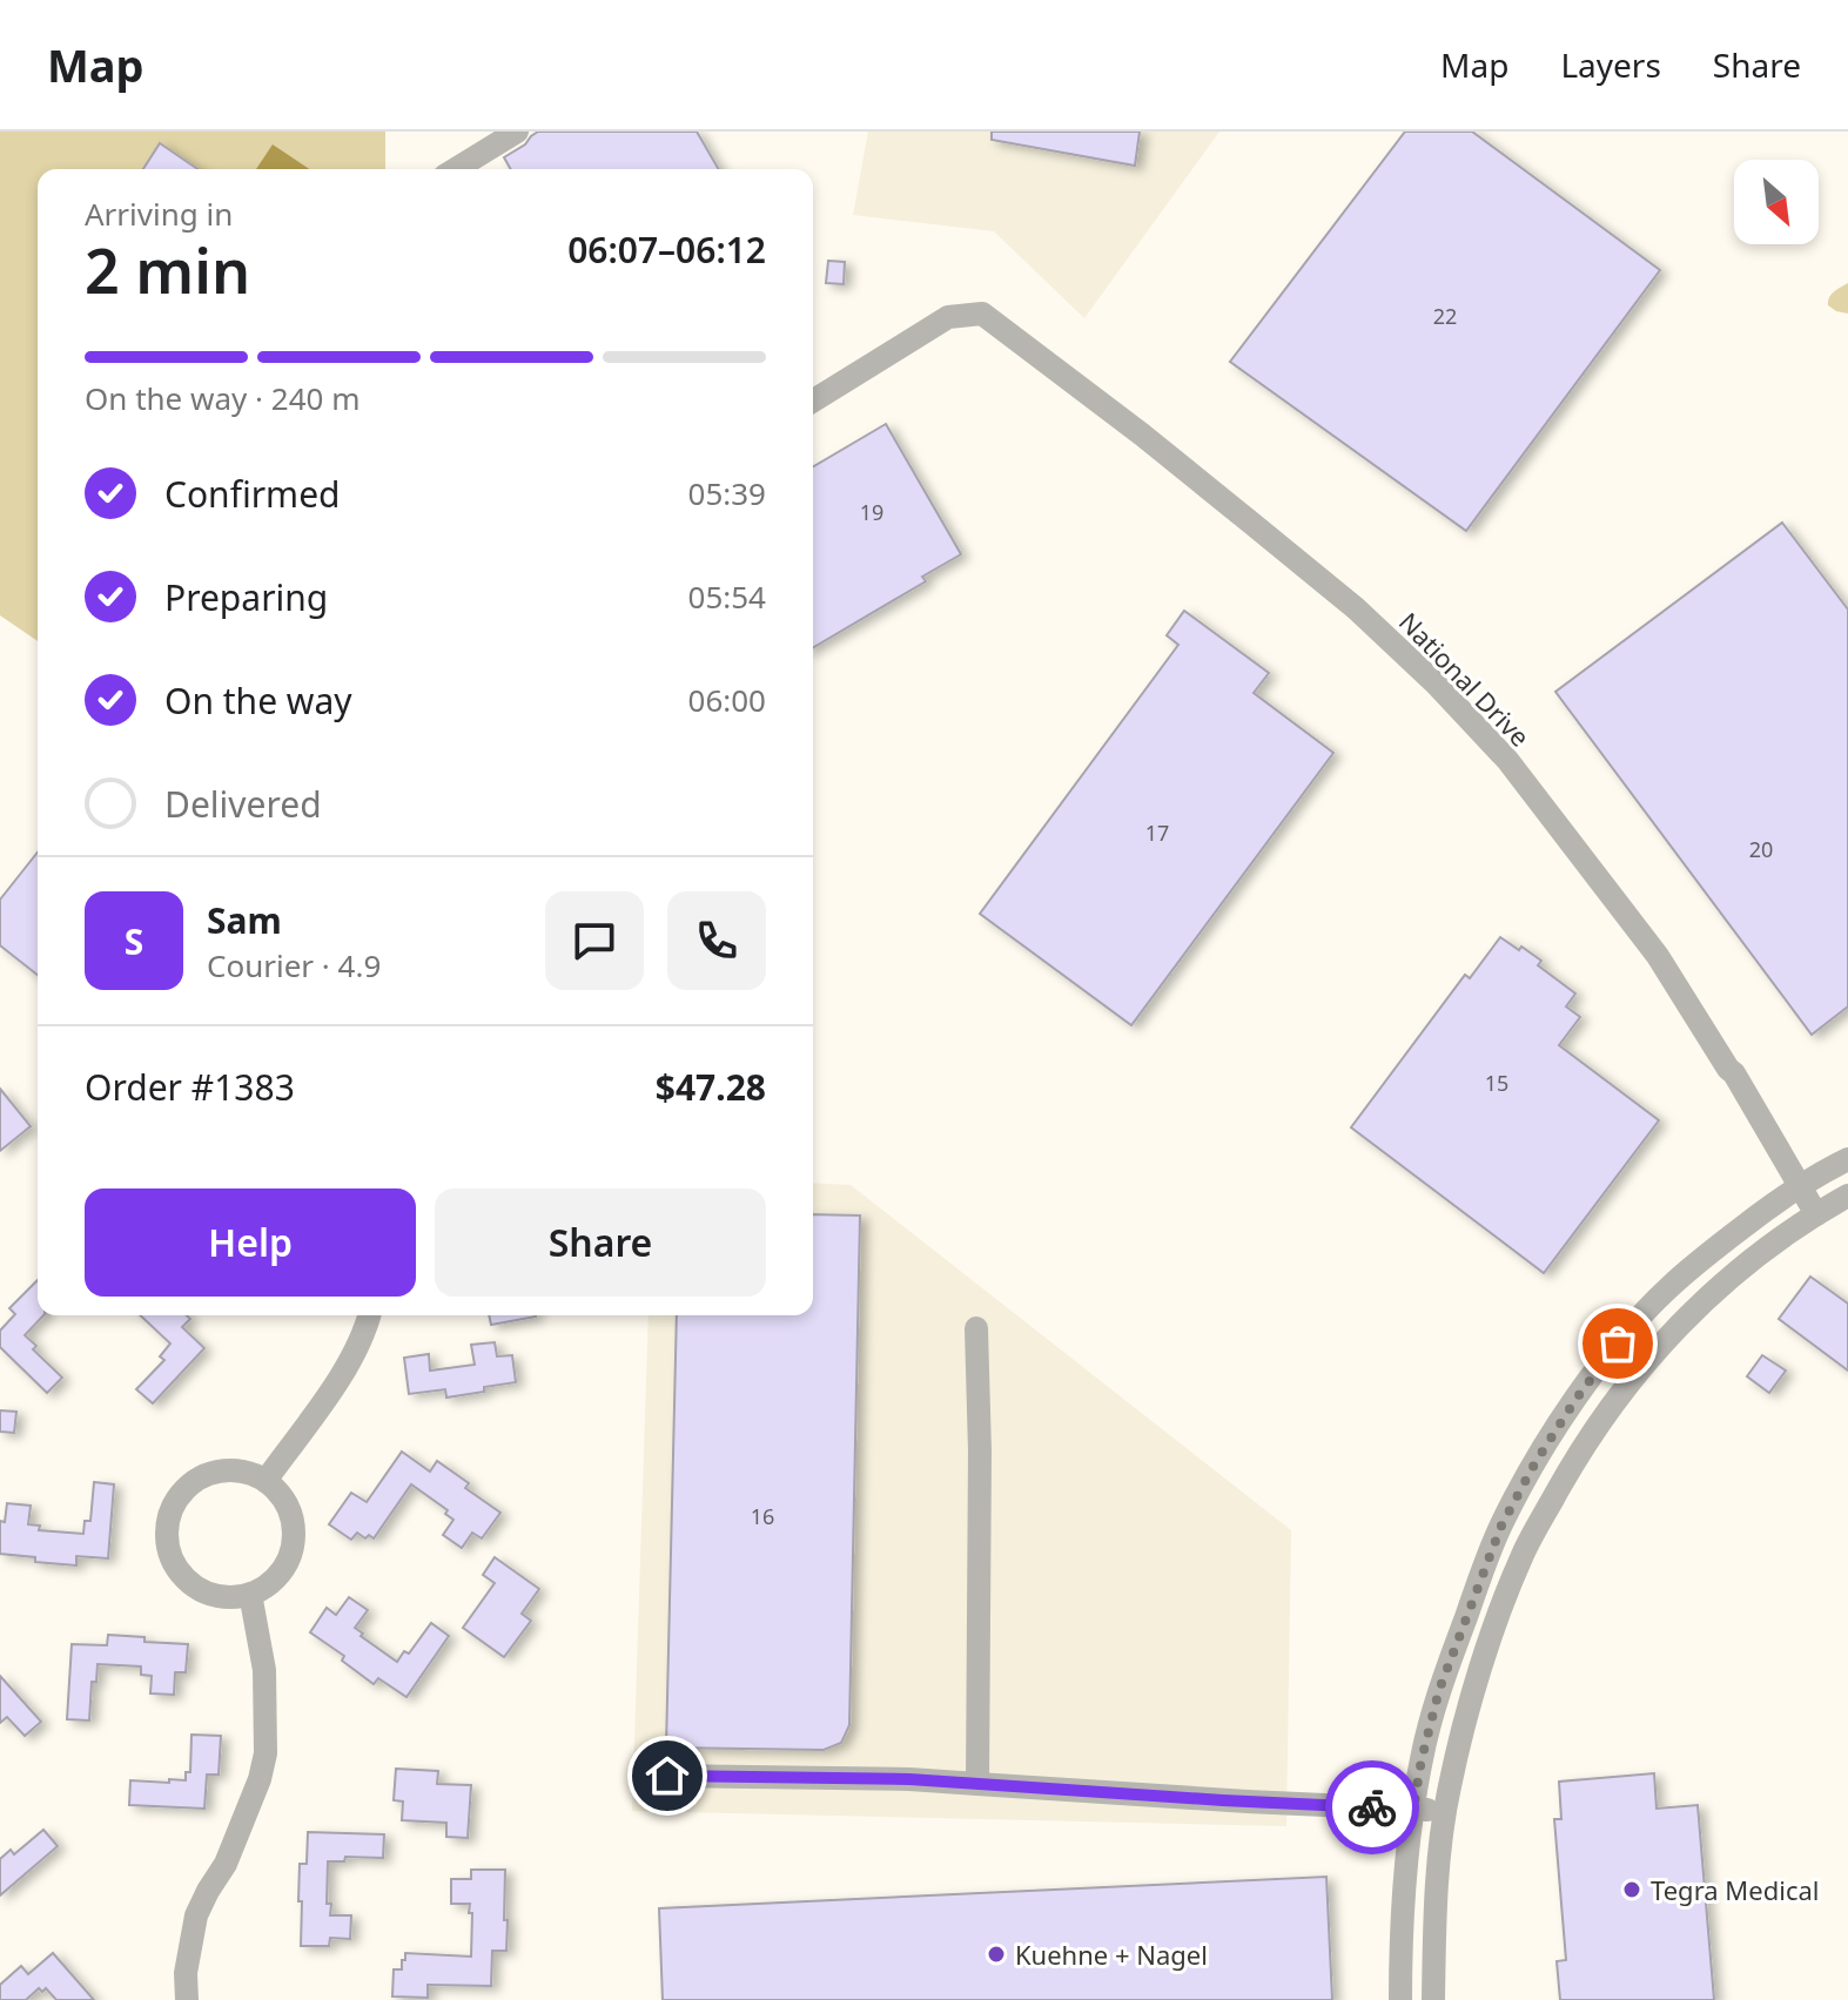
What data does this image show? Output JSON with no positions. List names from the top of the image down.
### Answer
{
  "streets": {
    "street": ["National Drive"]
  },
  "places": ["Tegra Medical", "Kuehne + Nagel"],
  "house_numbers": [
    "22",
    "19",
    "17",
    "20",
    "15",
    "16"
  ],
  "north": "bottom right",
  "page": {
    "header": "Map",
    "nav": ["Map", "Layers", "Share"],
    "heading": ["2 min", "Arriving in", "06:07–06:12"],
    "panel": [
      "Sam",
      "Courier · 4.9",
      "Order #1383",
      "$47.28"
    ],
    "bar": "On the way · 240 m",
    "list": [
      ["Confirmed", "05:39"],
      ["Preparing", "05:54"],
      ["On the way", "06:00"],
      "Delivered"
    ],
    "round": "S",
    "buttons": ["Help", "Share"]
  }
}
